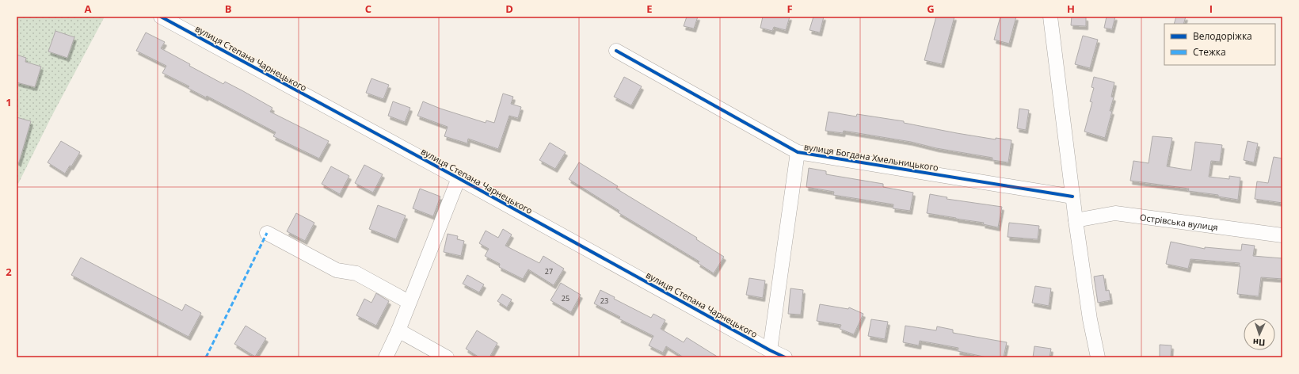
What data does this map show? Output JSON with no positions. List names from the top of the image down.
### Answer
{
  "streets": {
    "street": ["вулиця Степана Чарнецького", "вулиця Богдана Хмельницького", "Острівська вулиця"]
  },
  "house_numbers": ["27", "25", "23"],
  "legend": ["Велодоріжка", "Стежка"],
  "north": "bottom",
  "grid": {
    "columns": [
      "A",
      "B",
      "C",
      "D",
      "E",
      "F",
      "G",
      "H",
      "I"
    ],
    "rows": ["1", "2"]
  }
}
